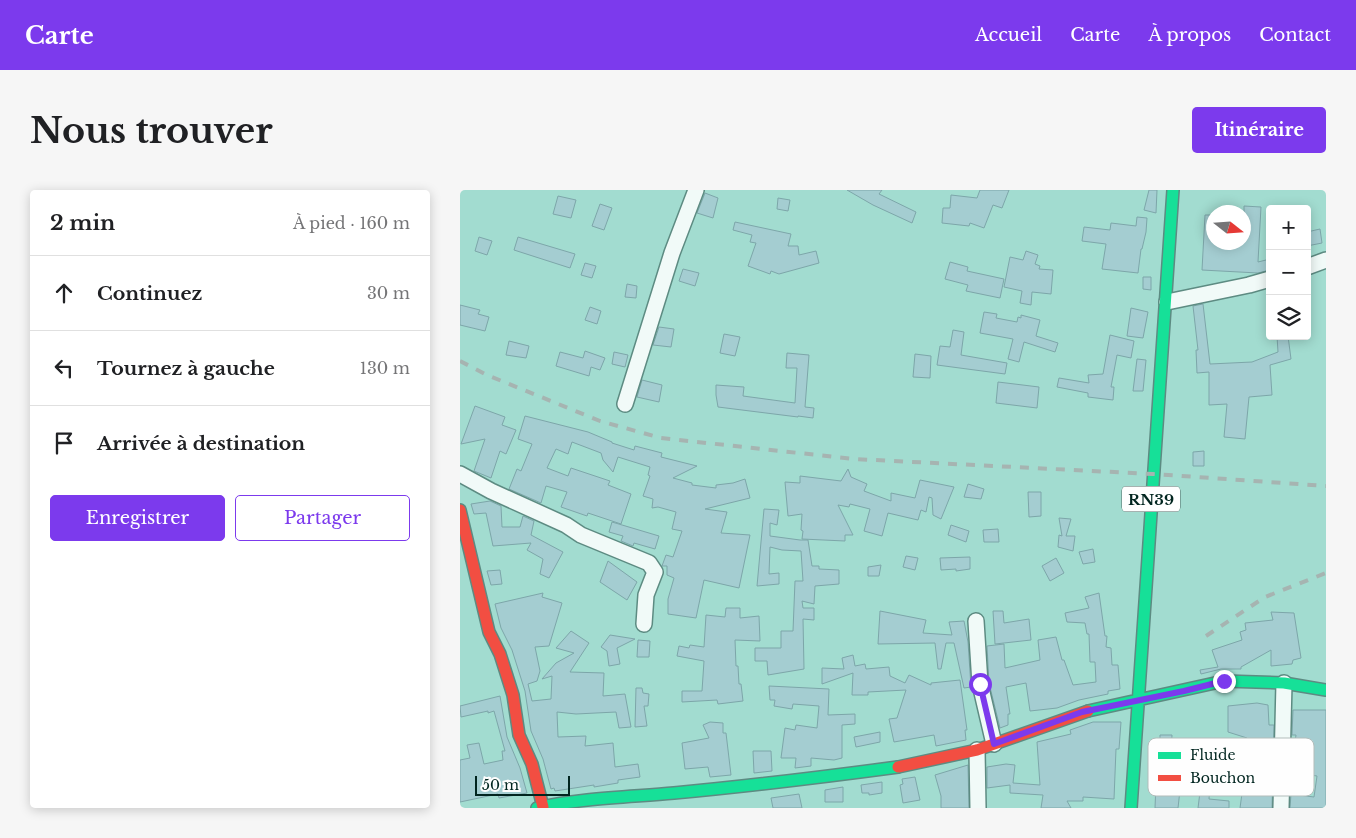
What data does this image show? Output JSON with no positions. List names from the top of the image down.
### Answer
{
  "streets": {
    "main road": ["RN39"]
  },
  "legend": ["Fluide", "Bouchon"],
  "scale_bar": "50 m",
  "north": "right",
  "page": {
    "header": "Carte",
    "nav": [
      "Accueil",
      "Carte",
      "À propos",
      "Contact"
    ],
    "buttons": [
      "Itinéraire",
      ["Enregistrer", "Partager"]
    ],
    "title": "Nous trouver",
    "heading": ["2 min", "À pied · 160 m"],
    "map_buttons": ["+", "−"],
    "list": [
      ["Continuez", "30 m"],
      ["Tournez à gauche", "130 m"],
      "Arrivée à destination"
    ],
    "scale": "50 m"
  }
}
